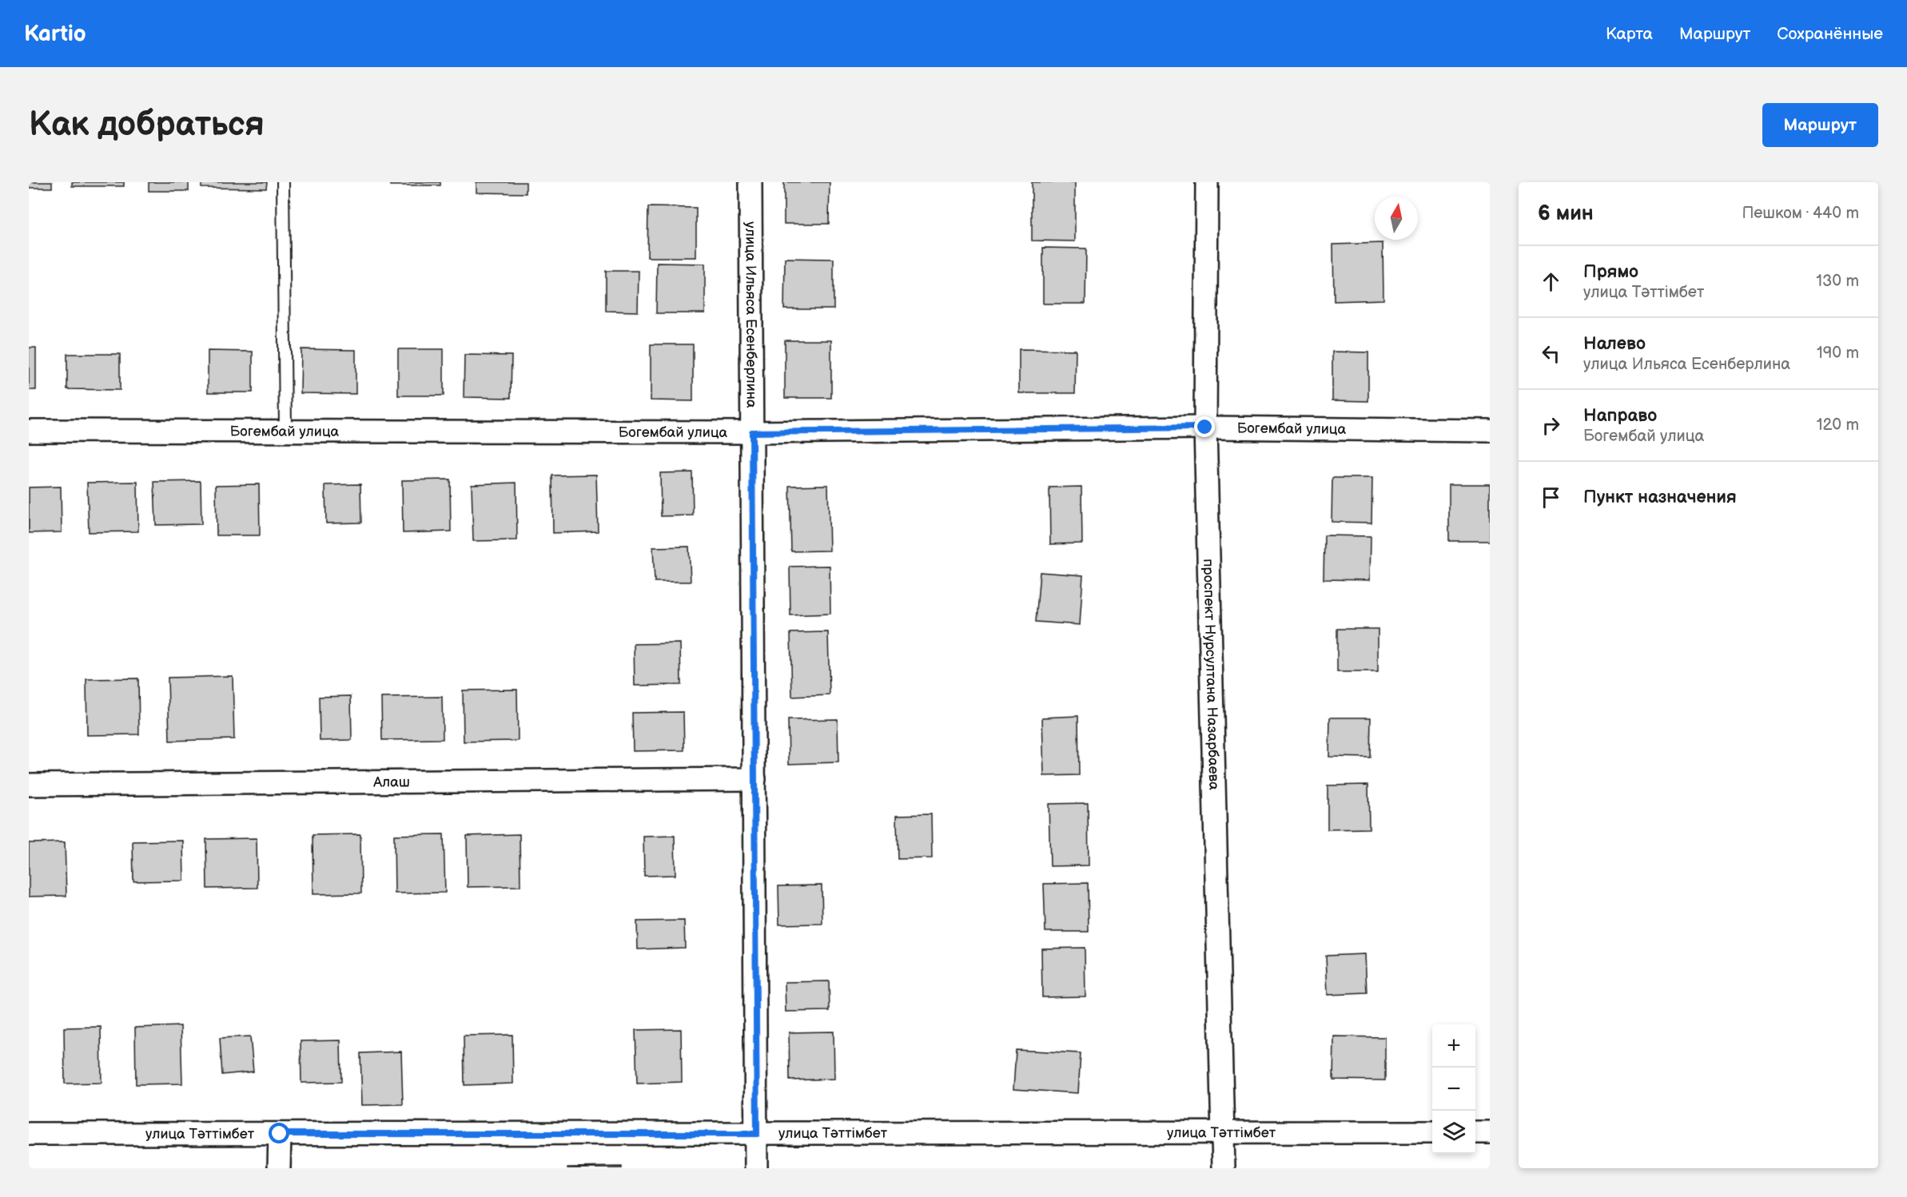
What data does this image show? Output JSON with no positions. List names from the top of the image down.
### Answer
{
  "streets": {
    "street": [
      "улица Ильяса Есенберлина",
      "Богембай улица",
      "проспект Нурсултана Назарбаева",
      "Алаш",
      "улица Тәттімбет"
    ]
  },
  "crossings": [
    ["улица Ильяса Есенберлина", "Богембай улица"],
    ["улица Ильяса Есенберлина", "Алаш"],
    ["улица Ильяса Есенберлина", "улица Тәттімбет"],
    ["Богембай улица", "проспект Нурсултана Назарбаева"],
    ["проспект Нурсултана Назарбаева", "улица Тәттімбет"]
  ],
  "north": "top",
  "page": {
    "header": "Kartio",
    "nav": ["Карта", "Маршрут", "Сохранённые"],
    "buttons": "Маршрут",
    "title": "Как добраться",
    "heading": ["6 мин", "Пешком · 440 m"],
    "list": [
      ["Прямо", "улица Тәттімбет", "130 m"],
      ["Налево", "улица Ильяса Есенберлина", "190 m"],
      ["Направо", "Богембай улица", "120 m"],
      "Пункт назначения"
    ],
    "map_buttons": ["+", "−"]
  }
}
